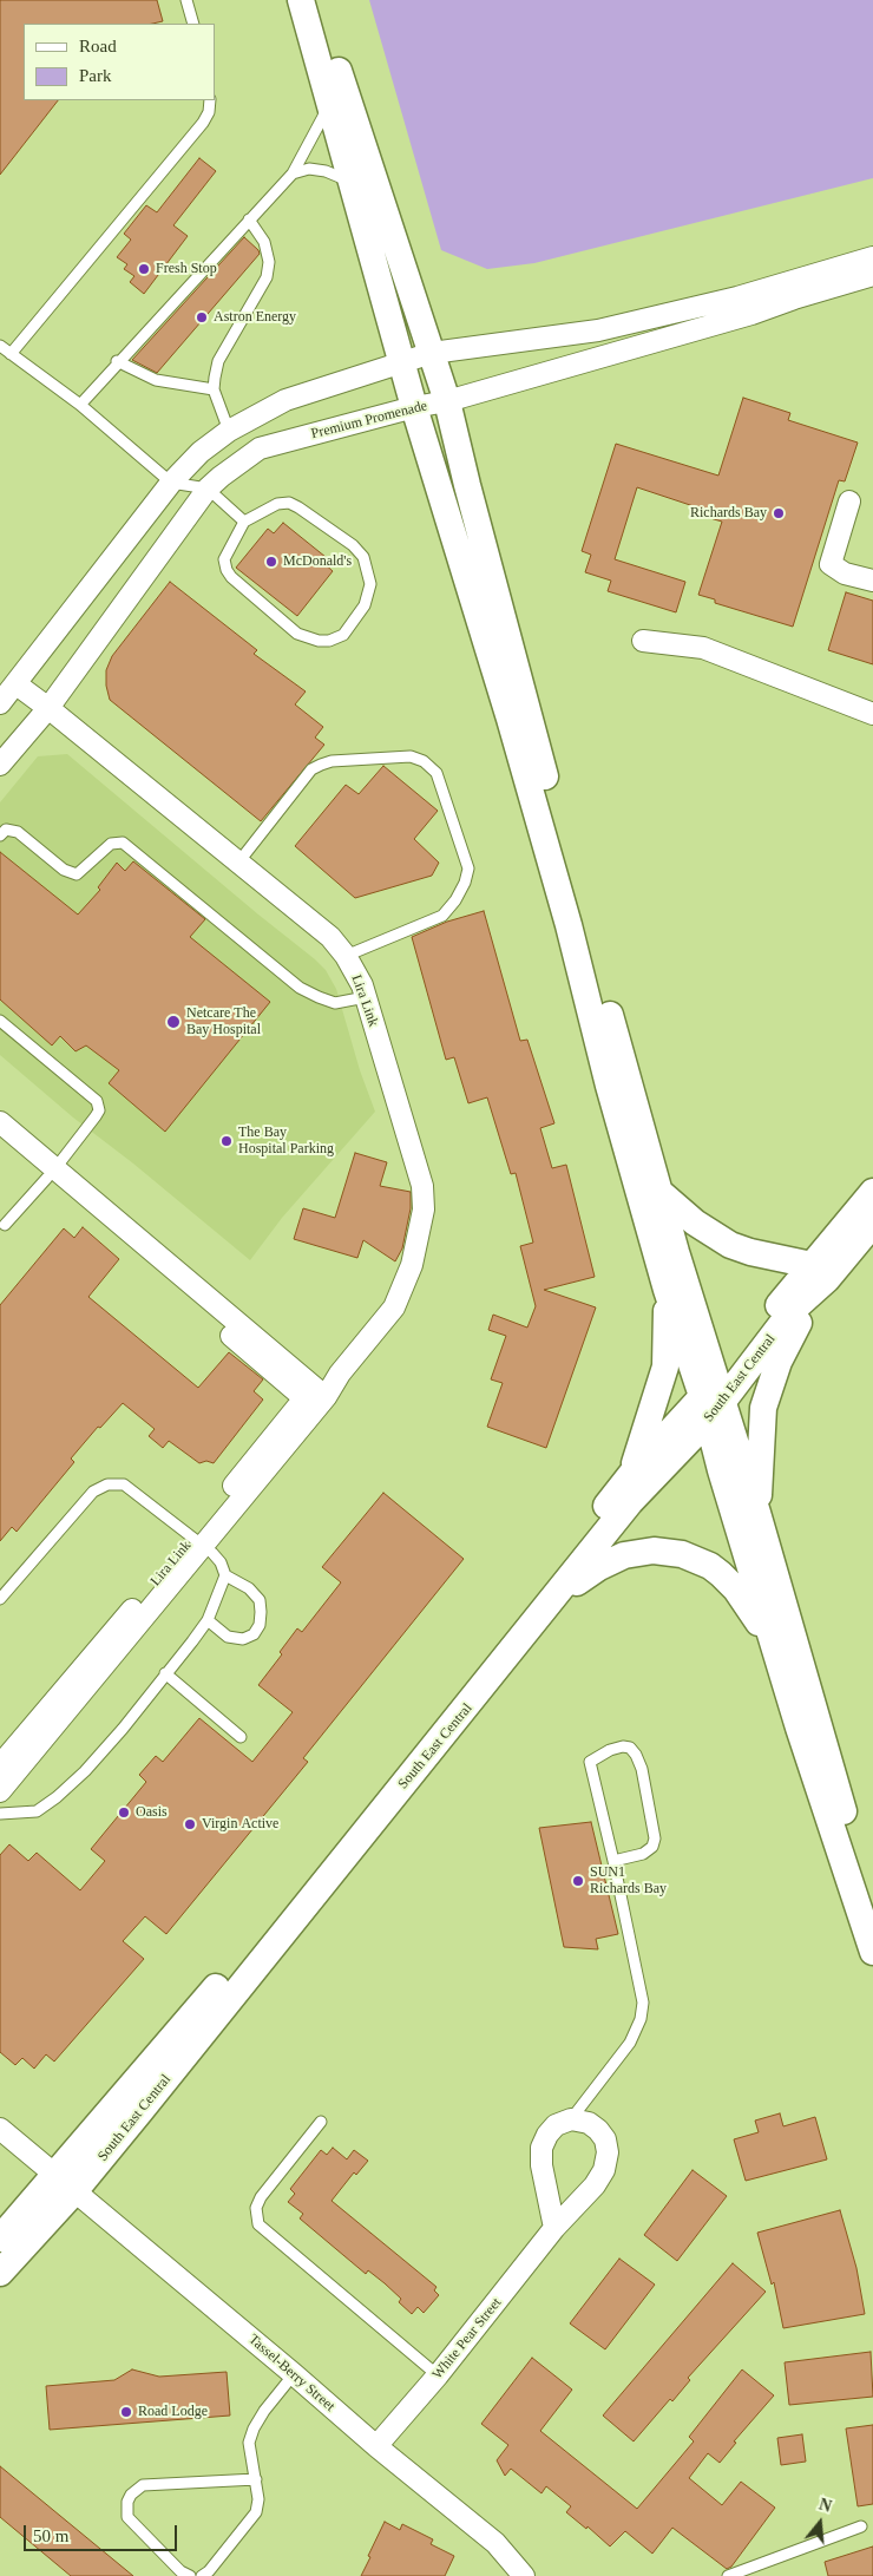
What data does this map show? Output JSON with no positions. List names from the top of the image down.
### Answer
{
  "streets": {
    "street": [
      "Premium Promenade",
      "Lira Link",
      "South East Central",
      "White Pear Street",
      "Tassel-Berry Street"
    ]
  },
  "crossings": [
    ["Premium Promenade", "Lira Link"],
    ["South East Central", "Tassel-Berry Street"],
    ["White Pear Street", "Tassel-Berry Street"]
  ],
  "places": [
    "Fresh Stop",
    "Astron Energy",
    "Richards Bay",
    "McDonald's",
    "Netcare The Bay Hospital",
    "The Bay Hospital Parking",
    "Oasis",
    "Virgin Active",
    "SUN1 Richards Bay",
    "Road Lodge"
  ],
  "legend": ["Road", "Park"],
  "scale_bar": "50 m",
  "north": "top"
}
